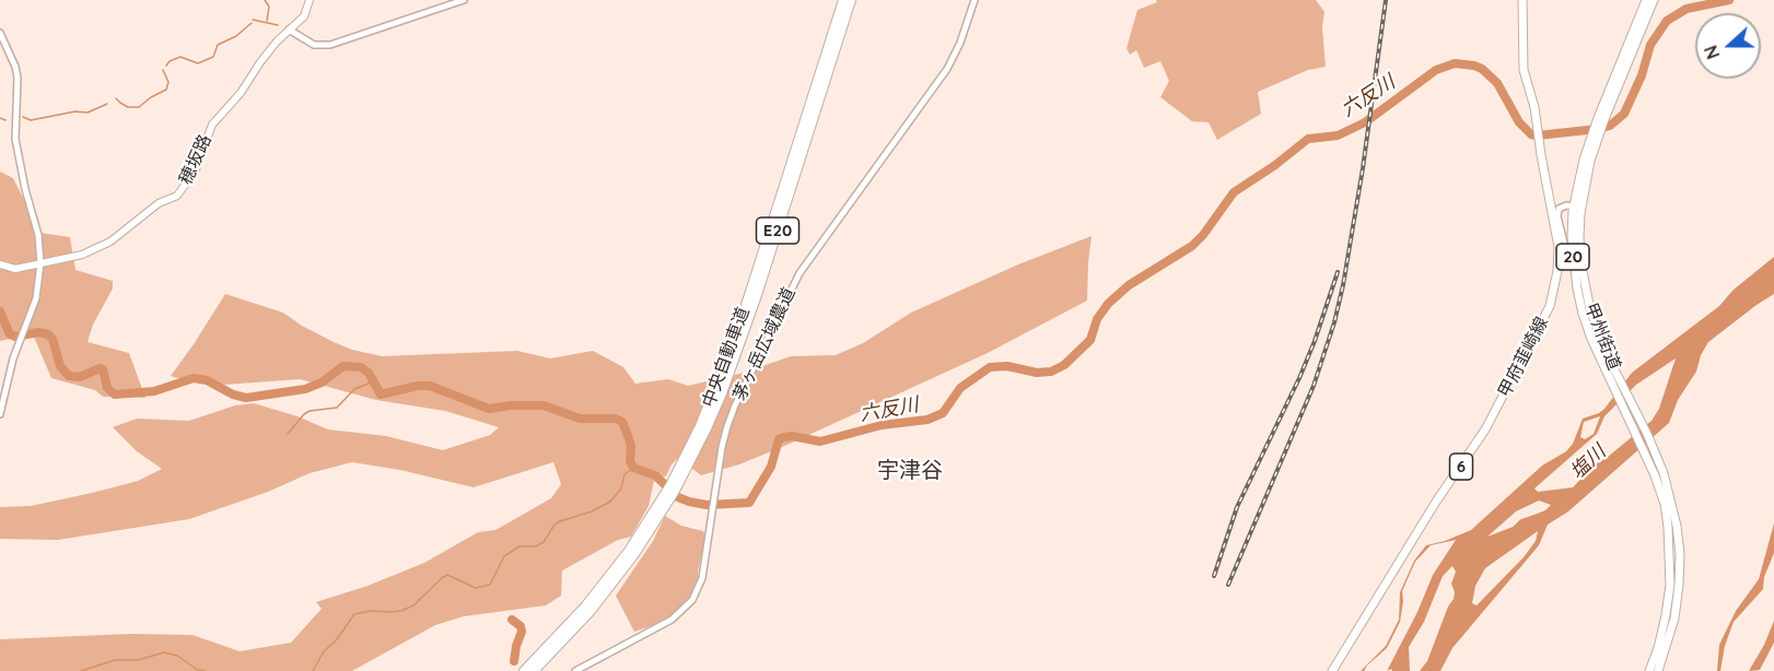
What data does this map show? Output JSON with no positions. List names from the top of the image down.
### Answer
{
  "streets": {
    "highway": ["E20", "中央自動車道"],
    "main road": [
      "穂坂路",
      "20",
      "甲州街道",
      "甲府韮崎線",
      "6"
    ],
    "street": ["茅ヶ岳広域農道"]
  },
  "districts": ["宇津谷"],
  "water": ["六反川", "塩川"],
  "north": "left"
}
